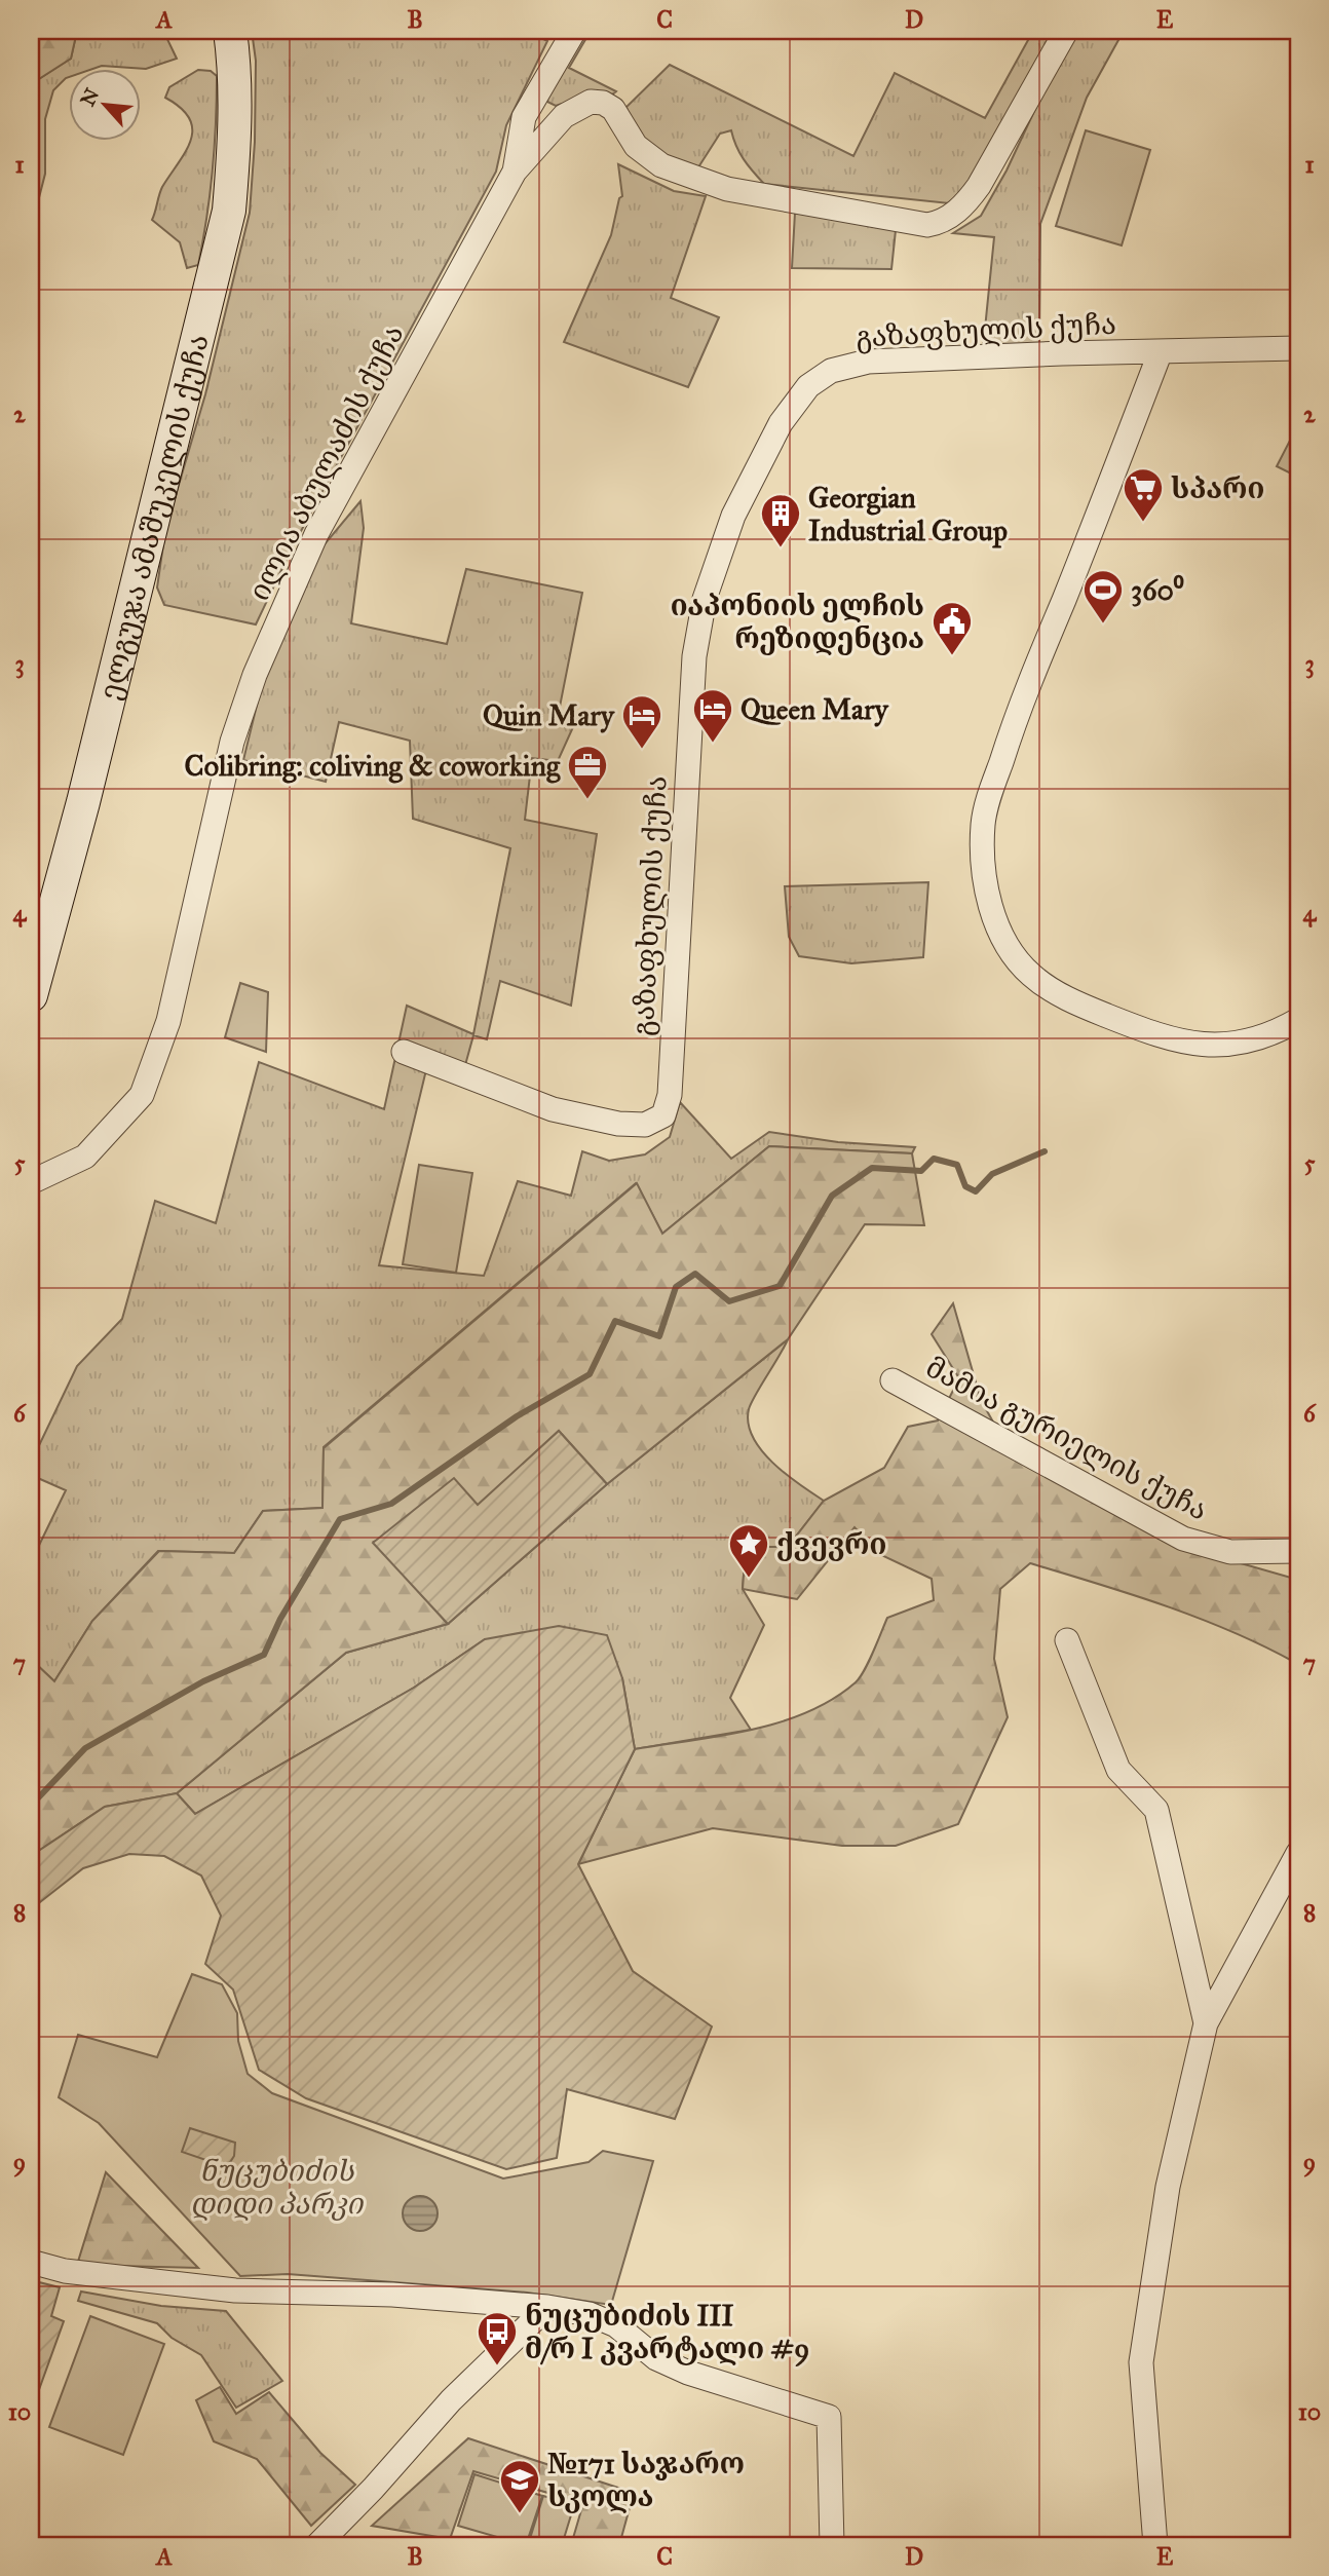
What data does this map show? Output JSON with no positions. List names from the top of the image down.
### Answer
{
  "streets": {
    "main road": ["ელგუჯა ამაშუკელის ქუჩა"],
    "street": ["გაზაფხულის ქუჩა", "ილია აბულაძის ქუჩა", "მამია გურიელის ქუჩა"]
  },
  "parks": ["ნუცუბიძის დიდი პარკი"],
  "places": {
    "supermarket": ["სპარი"],
    "building": ["Georgian Industrial Group"],
    "sports": ["360⁰"],
    "public building": ["იაპონიის ელჩის რეზიდენცია"],
    "hotel": ["Queen Mary", "Quin Mary"],
    "office": ["Colibring: coliving & coworking"],
    "place": ["ქვევრი"],
    "bus stop": ["ნუცუბიძის III მ/რ I კვარტალი #9"],
    "school or university": ["№171 საჯარო სკოლა"]
  },
  "north": "top left",
  "grid": {
    "columns": [
      "A",
      "B",
      "C",
      "D",
      "E"
    ],
    "rows": [
      "1",
      "2",
      "3",
      "4",
      "5",
      "6",
      "7",
      "8",
      "9",
      "10"
    ]
  }
}
